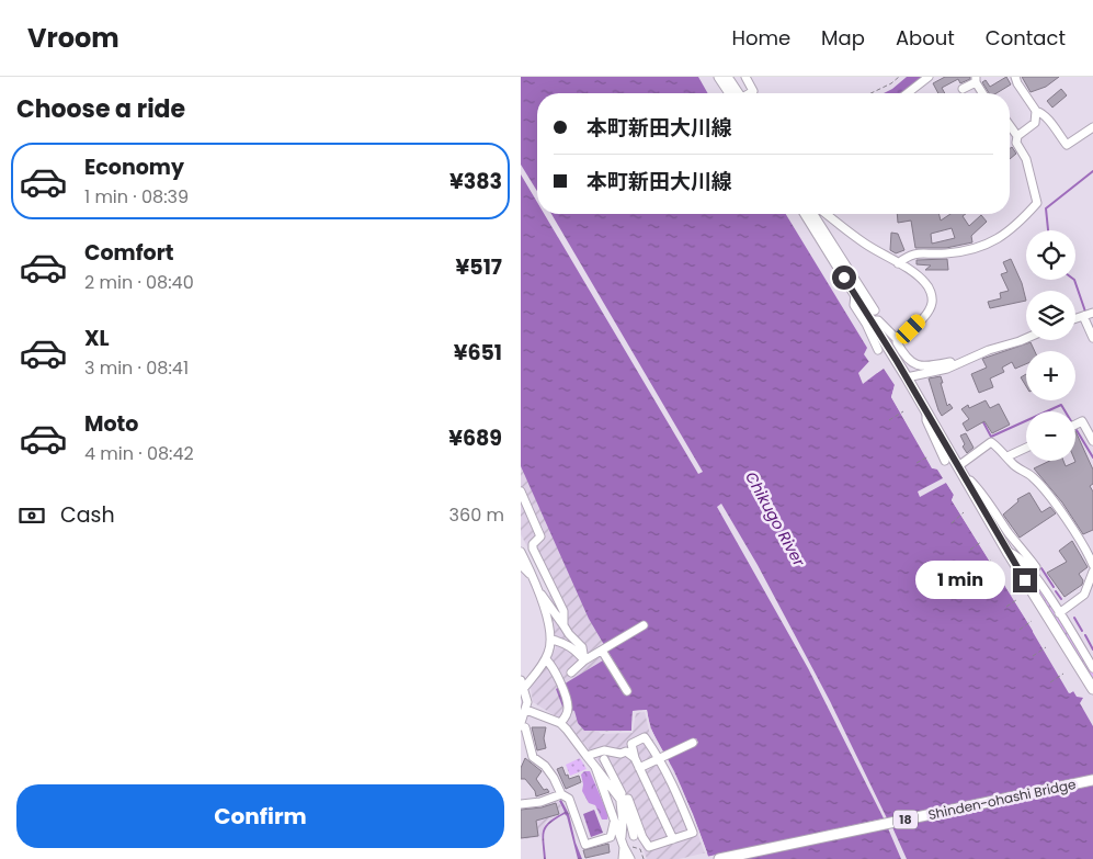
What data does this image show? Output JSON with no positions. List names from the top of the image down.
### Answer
{
  "streets": {
    "main road": ["Shinden-ohashi Bridge", "18"]
  },
  "water": ["Chikugo River"],
  "page": {
    "header": "Vroom",
    "nav": [
      "Home",
      "Map",
      "About",
      "Contact"
    ],
    "heading": "Choose a ride",
    "banner": ["本町新田大川線", "本町新田大川線"],
    "list": [
      {
        "name": "Economy",
        "note": "1 min · 08:39",
        "value": "¥383"
      },
      {
        "name": "Comfort",
        "note": "2 min · 08:40",
        "value": "¥517"
      },
      {
        "name": "XL",
        "note": "3 min · 08:41",
        "value": "¥651"
      },
      {
        "name": "Moto",
        "note": "4 min · 08:42",
        "value": "¥689"
      }
    ],
    "map_buttons": ["+", "−"],
    "pay": ["Cash", "360 m"],
    "bubble": "1 min",
    "buttons": "Confirm"
  }
}
